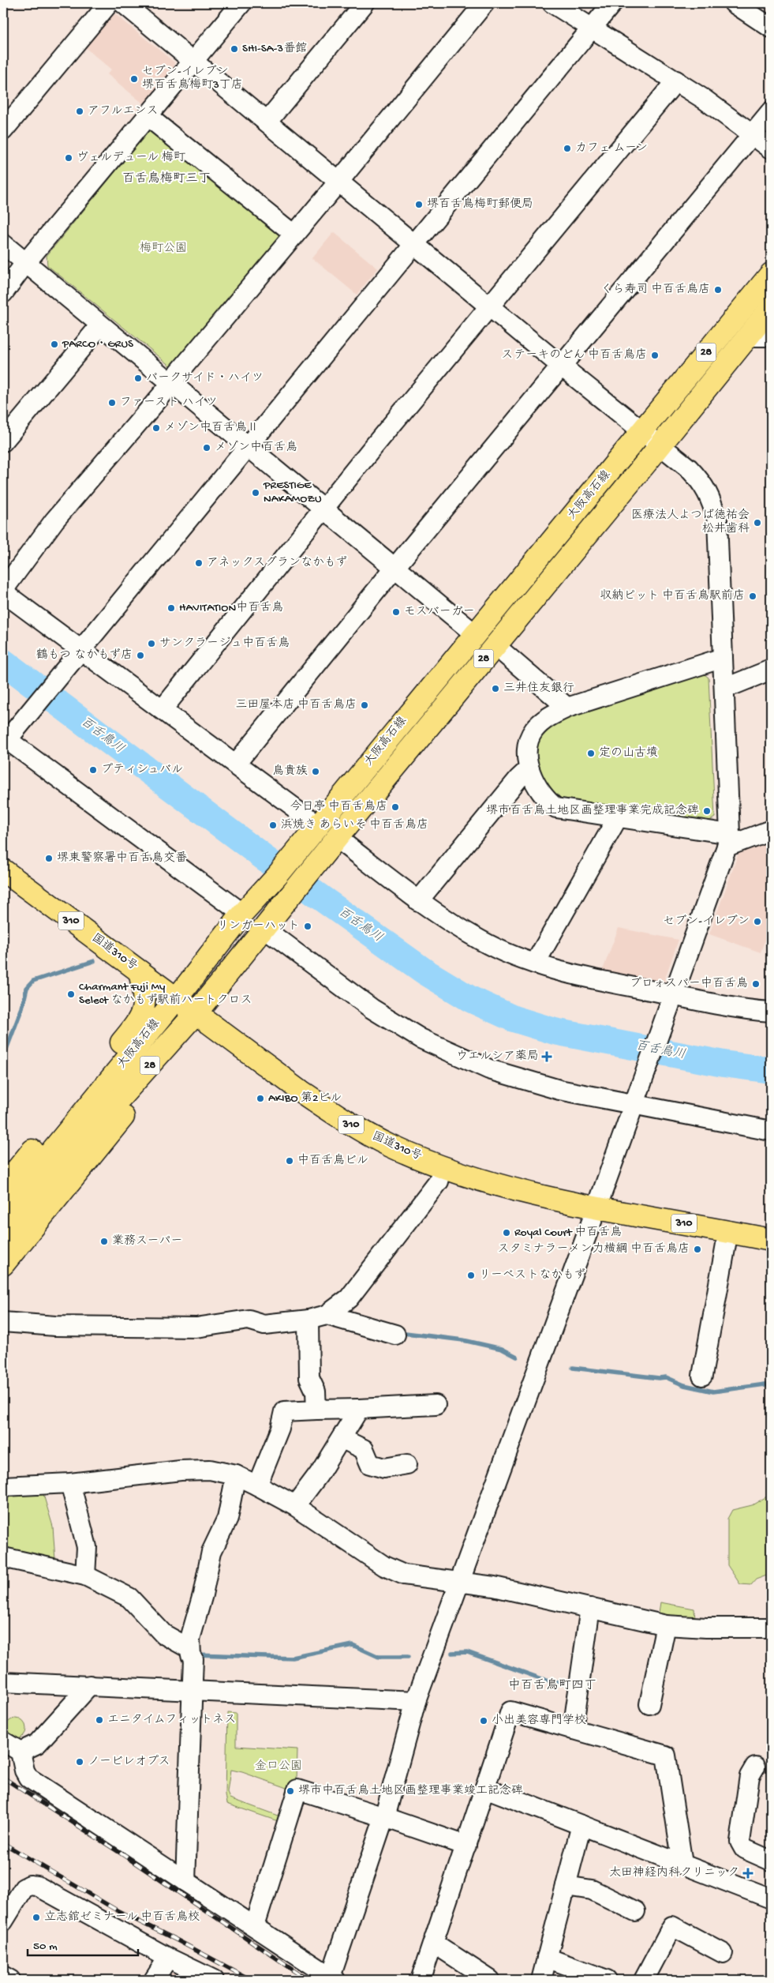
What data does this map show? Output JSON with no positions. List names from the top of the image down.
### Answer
{
  "streets": {
    "main road": [
      "28",
      "大阪高石線",
      "310",
      "国道310号"
    ]
  },
  "crossings": [
    ["大阪高石線", "国道310号"]
  ],
  "districts": ["百舌鳥梅町三丁", "中百舌鳥町四丁"],
  "water": ["百舌鳥川"],
  "parks": ["梅町公園", "金口公園"],
  "places": {
    "other": [
      "SHI-SA-3番館",
      "セブン-イレブン 堺百舌鳥梅町3丁店",
      "アフルエンス",
      "カフェ ムーン",
      "ヴェルデュール 梅町",
      "堺百舌鳥梅町郵便局",
      "くら寿司 中百舌鳥店",
      "PARCO・GRUS",
      "ステーキのどん 中百舌鳥店",
      "パークサイド・ハイツ",
      "ファースト ハイツ",
      "メゾン中百舌鳥Ⅱ",
      "メゾン中百舌鳥",
      "PRESTIGE NAKAMOZU",
      "医療法人よつば徳祐会 松井歯科",
      "アネックスグランなかもず",
      "収納ピット 中百舌鳥駅前店",
      "HAVITATION中百舌鳥",
      "モスバーガー",
      "サンクラージュ中百舌鳥",
      "鶴もつ なかもず店",
      "三井住友銀行",
      "三田屋本店 中百舌鳥店",
      "定の山古墳",
      "プティシュバル",
      "鳥貴族",
      "今日亭 中百舌鳥店",
      "堺市百舌鳥土地区画整理事業完成記念碑",
      "浜焼き あらいそ 中百舌鳥店",
      "堺東警察署中百舌鳥交番",
      "セブン-イレブン",
      "リンガーハット",
      "プロォスパー中百舌鳥",
      "Charmant Fuji My Select なかもず駅前ハートクロス",
      "AKIBO 第2ビル",
      "中百舌鳥ビル",
      "Royal Court 中百舌鳥",
      "業務スーパー",
      "スタミナラーメン力横綱 中百舌鳥店",
      "リーベストなかもず",
      "エニタイムフィットネス",
      "小出美容専門学校",
      "ノービレオプス",
      "堺市中百舌鳥土地区画整理事業竣工記念碑",
      "立志舘ゼミナール 中百舌鳥校"
    ],
    "health": ["ウエルシア薬局", "太田神経内科クリニック"]
  },
  "scale_bar": "50 m"
}
